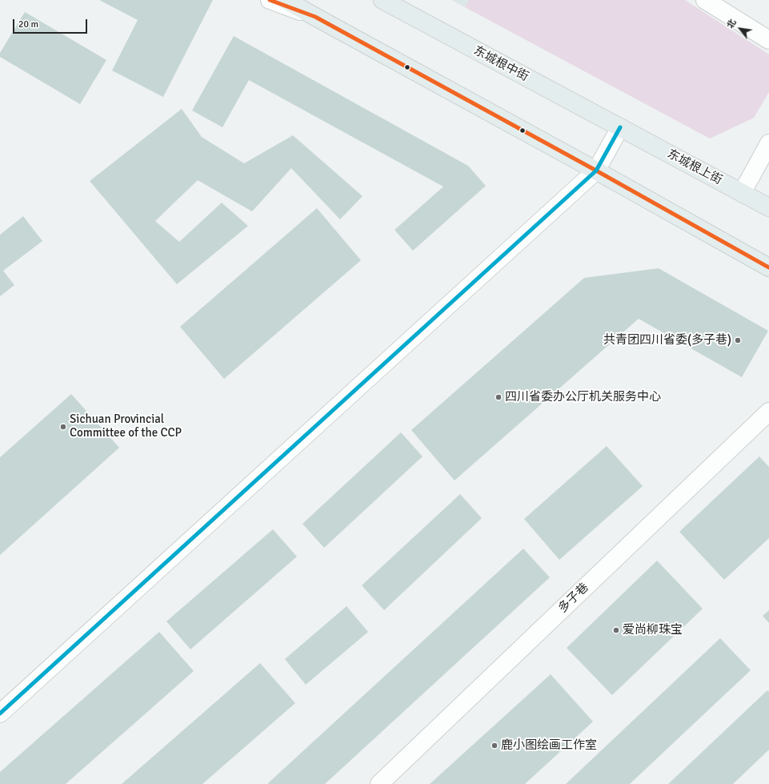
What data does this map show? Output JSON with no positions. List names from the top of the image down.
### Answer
{
  "streets": {
    "main road": ["东城根中街", "东城根上街"],
    "street": ["多子巷"]
  },
  "crossings": [
    ["东城根中街", "东城根上街"]
  ],
  "places": [
    "共青团四川省委(多子巷)",
    "四川省委办公厅机关服务中心",
    "Sichuan Provincial Committee of the CCP",
    "爱尚柳珠宝",
    "鹿小图绘画工作室"
  ],
  "scale_bar": "20 m",
  "north": "top left"
}
